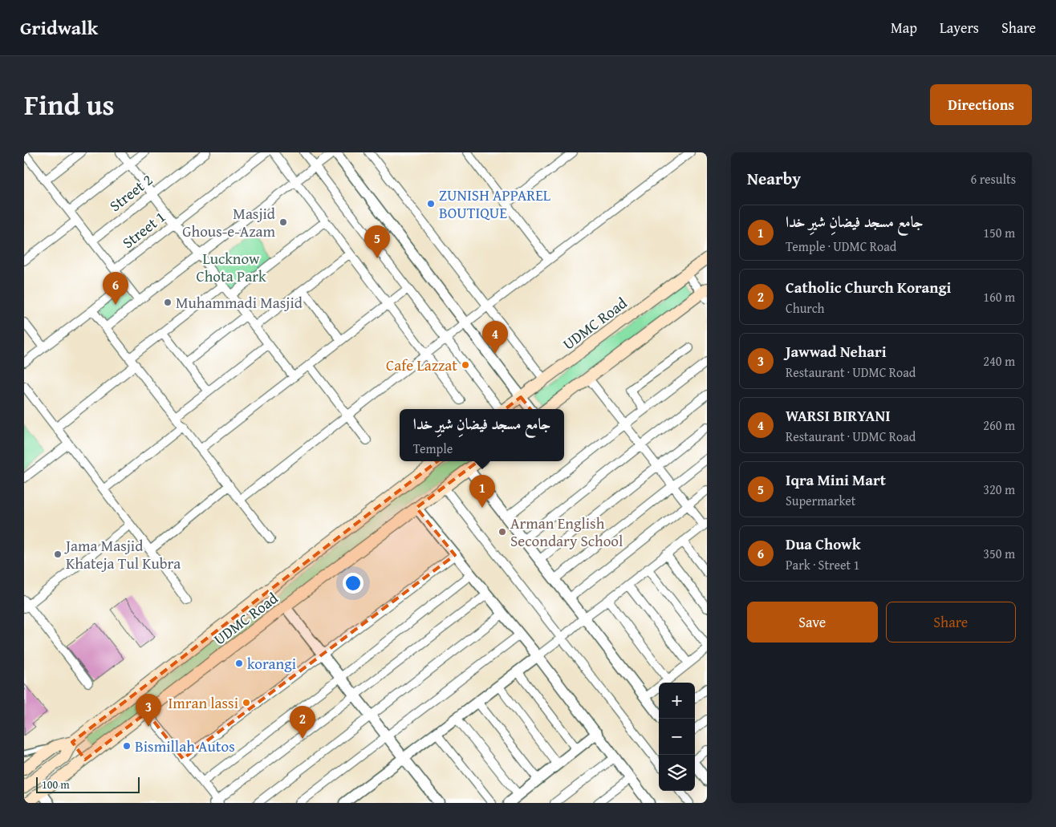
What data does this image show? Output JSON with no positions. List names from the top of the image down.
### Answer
{
  "streets": {
    "main road": ["UDMC Road"],
    "street": ["Street 2", "Street 1"]
  },
  "parks": ["Lucknow Chota Park"],
  "places": [
    "ZUNISH APPAREL BOUTIQUE",
    "Masjid Ghous-e-Azam",
    "Muhammadi Masjid",
    "Cafe Lazzat",
    "Arman English Secondary School",
    "Jama Masjid Khateja Tul Kubra",
    "korangi",
    "Imran lassi",
    "Bismillah Autos"
  ],
  "scale_bar": "100 m",
  "page": {
    "header": "Gridwalk",
    "nav": ["Map", "Layers", "Share"],
    "title": "Find us",
    "buttons": [
      "Directions",
      ["Save", "Share"]
    ],
    "heading": ["Nearby", "6 results"],
    "list": [
      {
        "mark": "1",
        "name": "جامع مسجد فیضانِ شیرِ خدا",
        "note": "Temple · UDMC Road",
        "value": "150 m"
      },
      {
        "mark": "2",
        "name": "Catholic Church Korangi",
        "note": "Church",
        "value": "160 m"
      },
      {
        "mark": "3",
        "name": "Jawwad Nehari",
        "note": "Restaurant · UDMC Road",
        "value": "240 m"
      },
      {
        "mark": "4",
        "name": "WARSI BIRYANI",
        "note": "Restaurant · UDMC Road",
        "value": "260 m"
      },
      {
        "mark": "5",
        "name": "Iqra Mini Mart",
        "note": "Supermarket",
        "value": "320 m"
      },
      {
        "mark": "6",
        "name": "Dua Chowk",
        "note": "Park · Street 1",
        "value": "350 m"
      }
    ],
    "pins": [
      "5",
      "6",
      "4",
      "1",
      "3",
      "2"
    ],
    "popup": ["جامع مسجد فیضانِ شیرِ خدا", "Temple"],
    "map_buttons": ["+", "−"],
    "scale": "100 m"
  }
}
